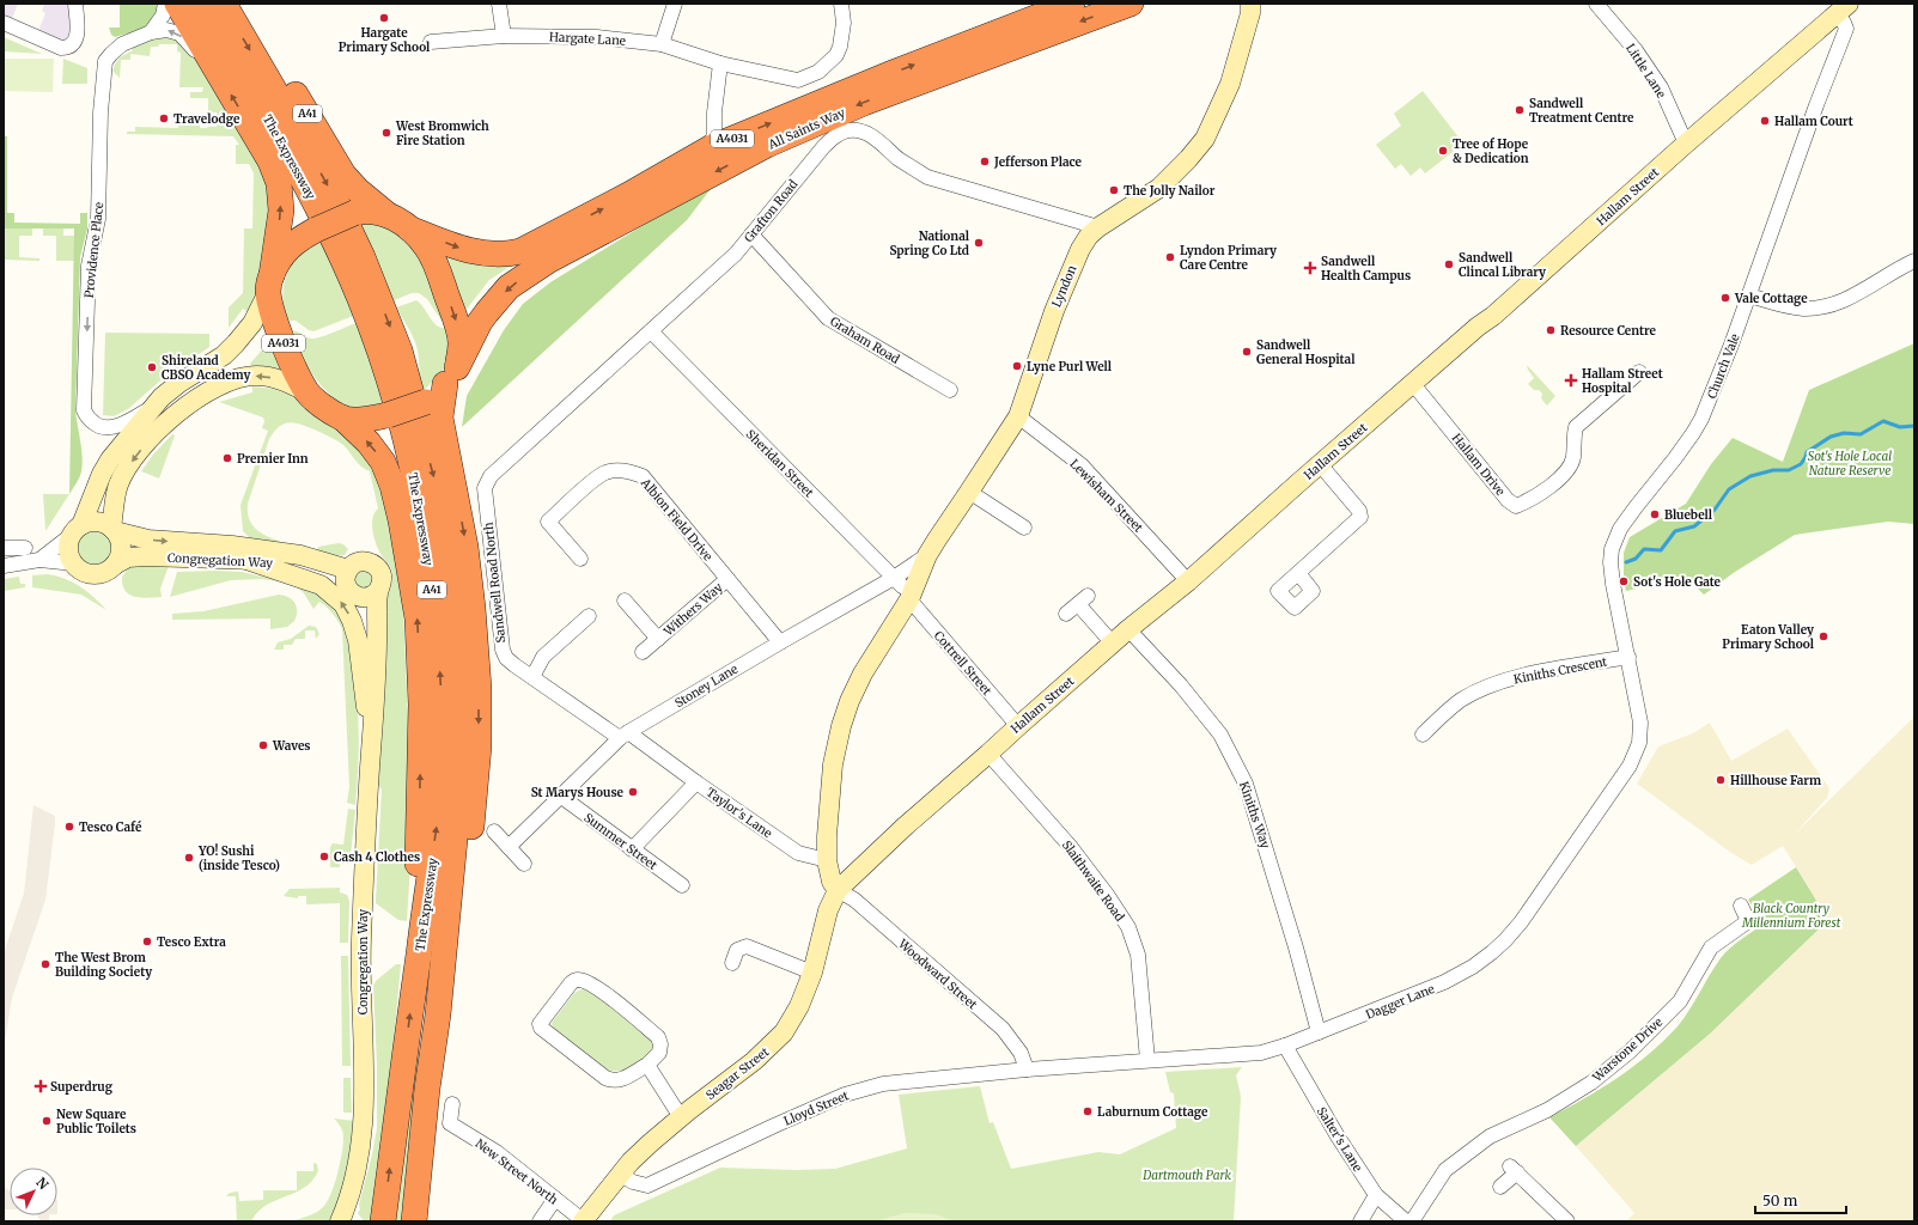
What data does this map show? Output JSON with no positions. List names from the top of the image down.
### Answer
{
  "streets": {
    "highway": [
      "A41",
      "All Saints Way",
      "A4031",
      "The Expressway"
    ],
    "street": [
      "Hargate Lane",
      "Little Lane",
      "Hallam Street",
      "Grafton Road",
      "Providence Place",
      "Lyndon",
      "Graham Road",
      "Church Vale",
      "Sheridan Street",
      "Hallam Drive",
      "Lewisham Street",
      "Albion Field Drive",
      "Congregation Way",
      "Sandwell Road North",
      "Withers Way",
      "Cottrell Street",
      "Kiniths Crescent",
      "Stoney Lane",
      "Taylor's Lane",
      "Kiniths Way",
      "Summer Street",
      "Slaithwaite Road",
      "Woodward Street",
      "Dagger Lane",
      "Warstone Drive",
      "Seagar Street",
      "Lloyd Street",
      "Salter's Lane",
      "New Street North"
    ]
  },
  "crossings": [
    ["Little Lane", "Hallam Street"],
    ["A41", "All Saints Way"],
    ["A41", "A4031"],
    ["A41", "The Expressway"],
    ["All Saints Way", "A4031"],
    ["Hallam Street", "Lyndon"],
    ["Hallam Street", "Church Vale"],
    ["Hallam Street", "Hallam Drive"],
    ["Hallam Street", "Lewisham Street"],
    ["Hallam Street", "Cottrell Street"],
    ["Hallam Street", "Taylor's Lane"],
    ["Hallam Street", "Kiniths Way"],
    ["Hallam Street", "Slaithwaite Road"],
    ["Hallam Street", "Woodward Street"],
    ["Hallam Street", "Seagar Street"],
    ["Grafton Road", "Lyndon"],
    ["Grafton Road", "Graham Road"],
    ["Grafton Road", "Sheridan Street"],
    ["Grafton Road", "Sandwell Road North"],
    ["Lyndon", "Sheridan Street"],
    ["Lyndon", "Lewisham Street"],
    ["Lyndon", "Cottrell Street"],
    ["Lyndon", "Stoney Lane"],
    ["Lyndon", "Taylor's Lane"],
    ["Lyndon", "Woodward Street"],
    ["Lyndon", "Seagar Street"],
    ["Church Vale", "Kiniths Crescent"],
    ["Church Vale", "Dagger Lane"],
    ["Sheridan Street", "Cottrell Street"],
    ["Sheridan Street", "Stoney Lane"],
    ["Albion Field Drive", "Withers Way"],
    ["Albion Field Drive", "Stoney Lane"],
    ["Sandwell Road North", "Stoney Lane"],
    ["Sandwell Road North", "Taylor's Lane"],
    ["Stoney Lane", "Taylor's Lane"],
    ["Stoney Lane", "Summer Street"],
    ["Kiniths Way", "Dagger Lane"],
    ["Slaithwaite Road", "Dagger Lane"],
    ["Woodward Street", "Dagger Lane"],
    ["Woodward Street", "Seagar Street"],
    ["Woodward Street", "Lloyd Street"],
    ["Dagger Lane", "Lloyd Street"],
    ["Dagger Lane", "Salter's Lane"],
    ["Seagar Street", "Lloyd Street"],
    ["Seagar Street", "New Street North"]
  ],
  "parks": ["Sot's Hole Local Nature Reserve", "Black Country Millennium Forest", "Dartmouth Park"],
  "places": {
    "other": [
      "Hargate Primary School",
      "Sandwell Treatment Centre",
      "Travelodge",
      "Hallam Court",
      "West Bromwich Fire Station",
      "Tree of Hope & Dedication",
      "Jefferson Place",
      "The Jolly Nailor",
      "National Spring Co Ltd",
      "Lyndon Primary Care Centre",
      "Sandwell Clincal Library",
      "Vale Cottage",
      "Resource Centre",
      "Sandwell General Hospital",
      "Lyne Purl Well",
      "Shireland CBSO Academy",
      "Premier Inn",
      "Bluebell",
      "Sot's Hole Gate",
      "Eaton Valley Primary School",
      "Waves",
      "Hillhouse Farm",
      "St Marys House",
      "Tesco Café",
      "Cash 4 Clothes",
      "YO! Sushi (inside Tesco)",
      "Tesco Extra",
      "The West Brom Building Society",
      "Laburnum Cottage",
      "New Square Public Toilets"
    ],
    "health": ["Sandwell Health Campus", "Hallam Street Hospital", "Superdrug"]
  },
  "scale_bar": "50 m",
  "north": "top right"
}
